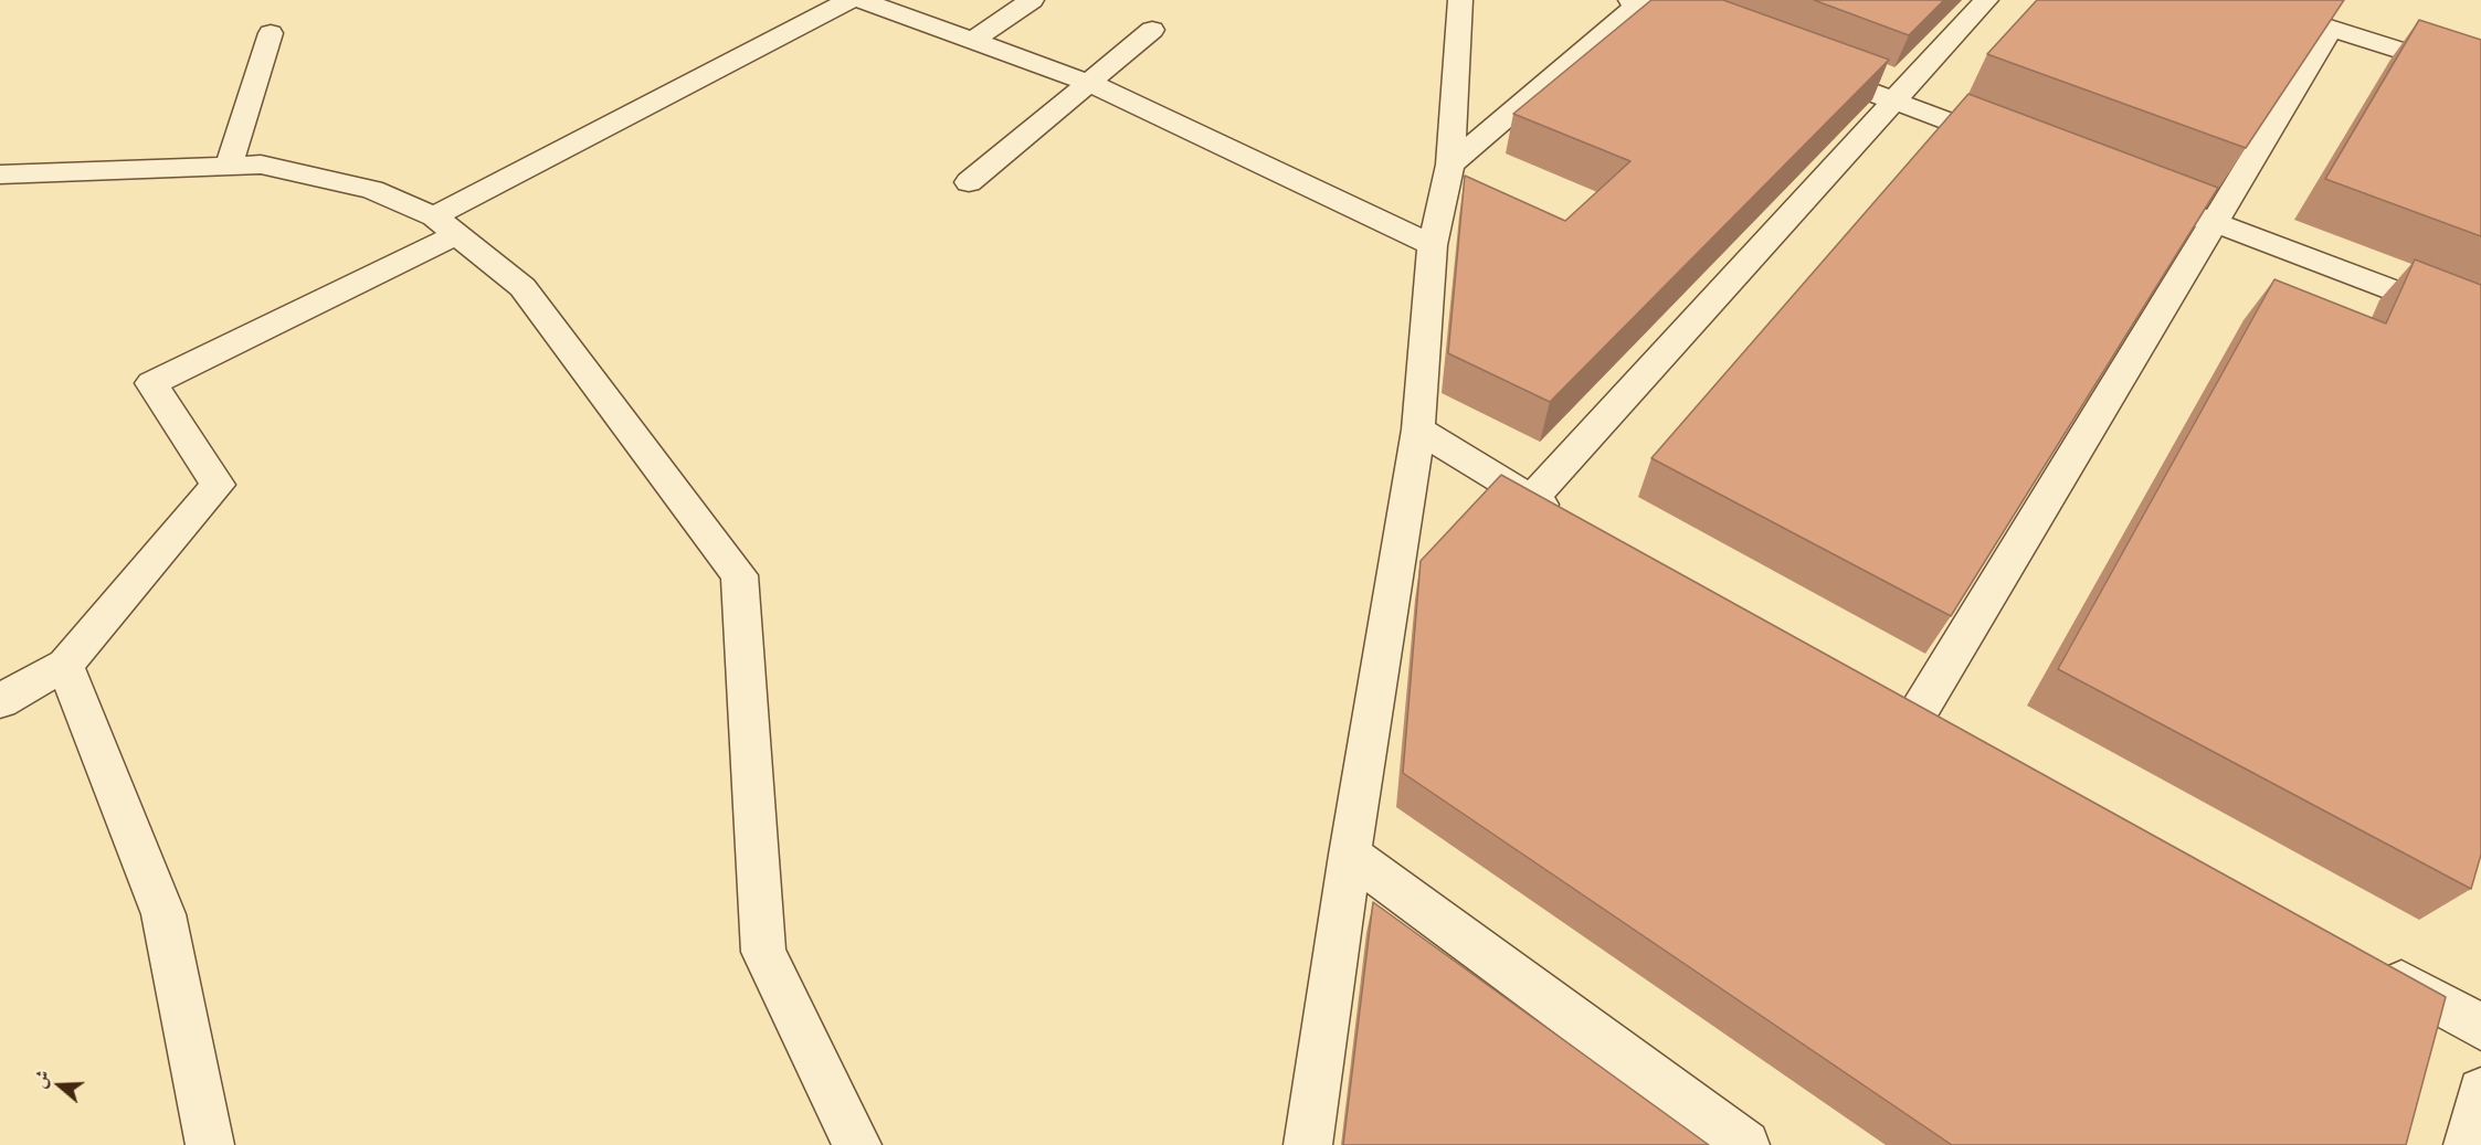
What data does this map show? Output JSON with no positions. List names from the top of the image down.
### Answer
{
  "north": "left"
}
